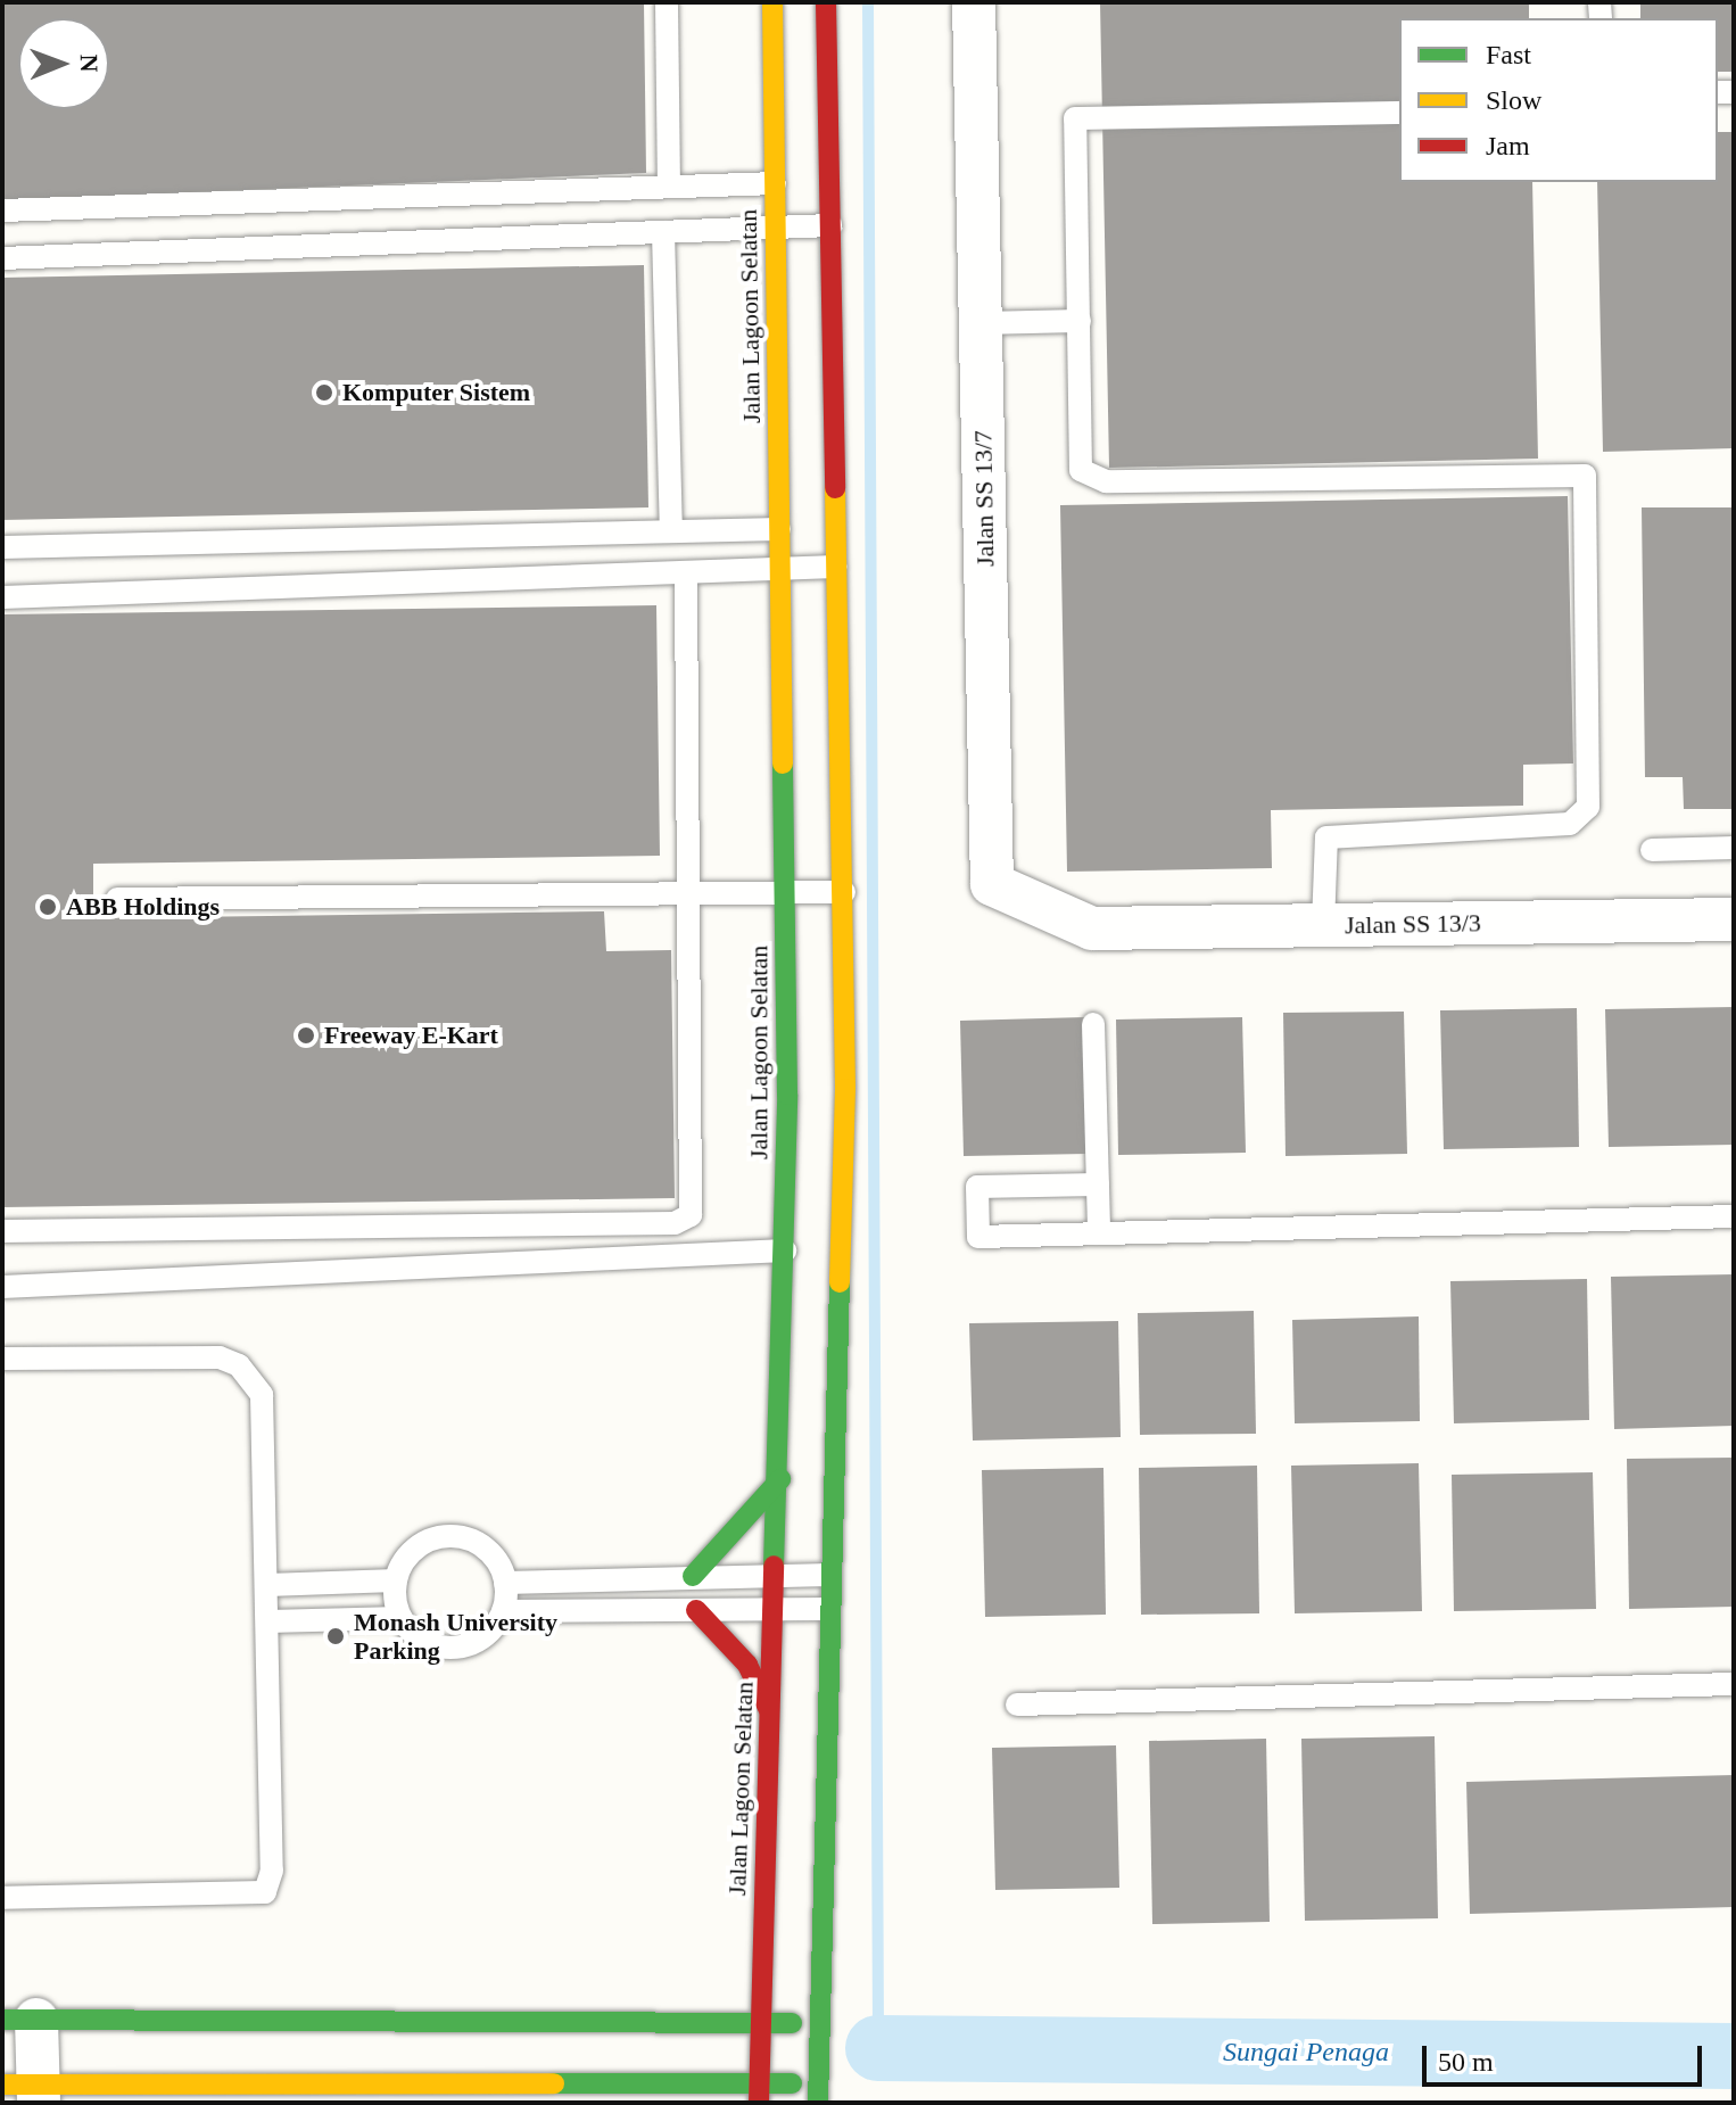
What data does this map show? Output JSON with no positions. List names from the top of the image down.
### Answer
{
  "streets": {
    "main road": ["Jalan Lagoon Selatan"],
    "street": ["Jalan SS 13/7", "Jalan SS 13/3"]
  },
  "crossings": [
    ["Jalan SS 13/7", "Jalan SS 13/3"]
  ],
  "water": ["Sungai Penaga"],
  "places": [
    "Komputer Sistem",
    "ABB Holdings",
    "Freeway E-Kart",
    "Monash University Parking"
  ],
  "legend": ["Fast", "Slow", "Jam"],
  "scale_bar": "50 m",
  "north": "right"
}
